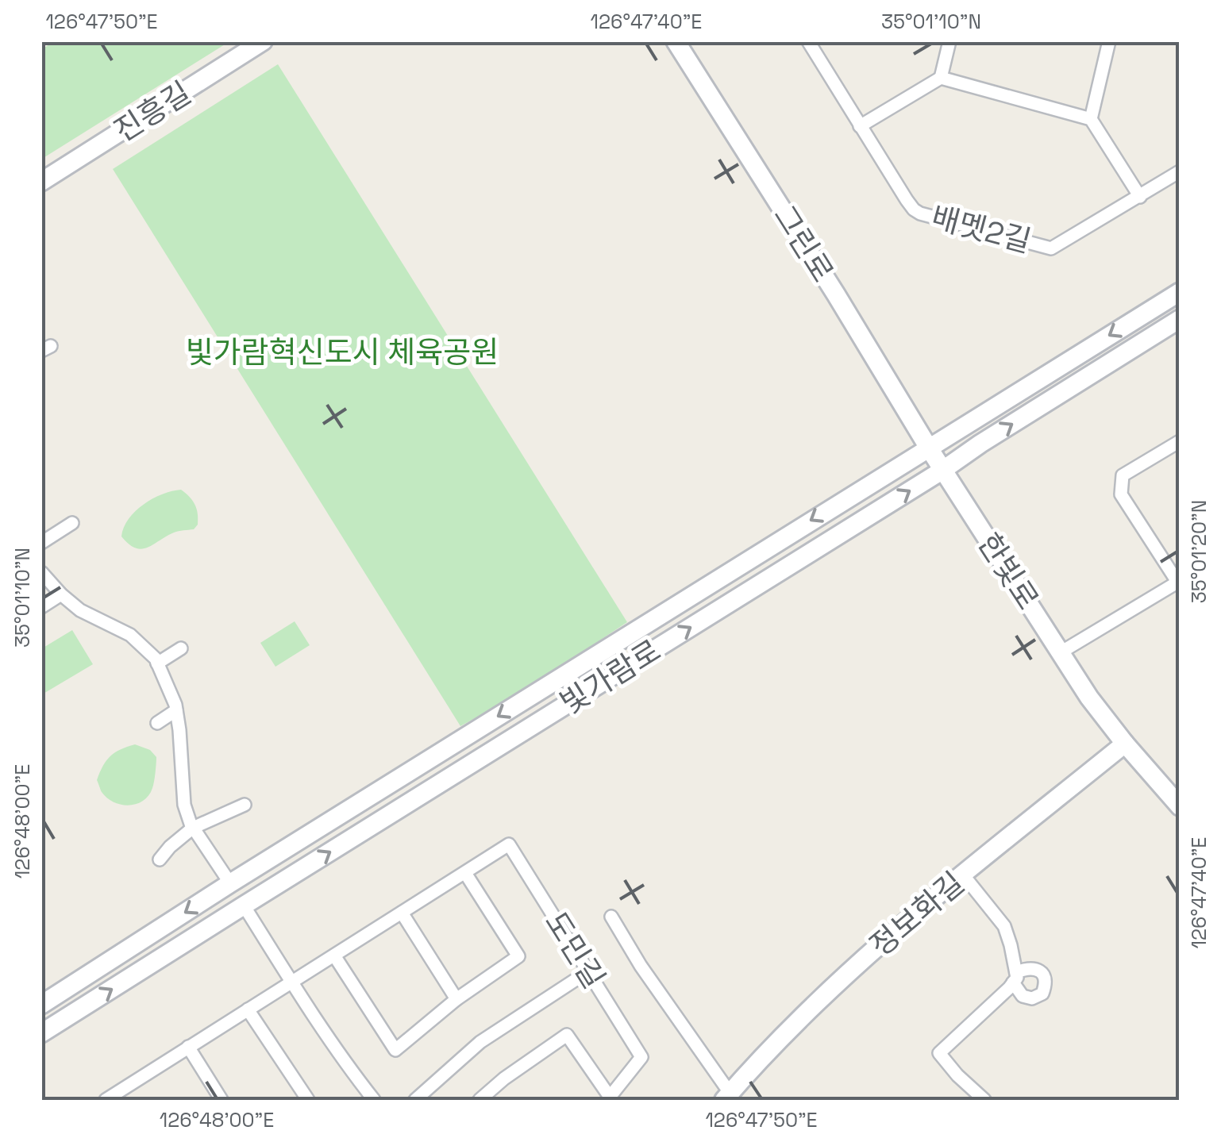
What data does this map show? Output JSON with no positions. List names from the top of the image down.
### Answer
{
  "streets": {
    "main road": [
      "진흥길",
      "그린로",
      "한빛로",
      "빛가람로",
      "정보화길"
    ],
    "street": ["배멧2길", "도민길"]
  },
  "crossings": [
    ["그린로", "한빛로"],
    ["그린로", "빛가람로"],
    ["한빛로", "빛가람로"],
    ["한빛로", "정보화길"]
  ],
  "parks": ["빛가람혁신도시 체육공원"],
  "coordinates": [
    "126°47'50\"E",
    "126°47'40\"E",
    "35°01'10\"N",
    "35°01'20\"N",
    "126°48'00\"E"
  ]
}
